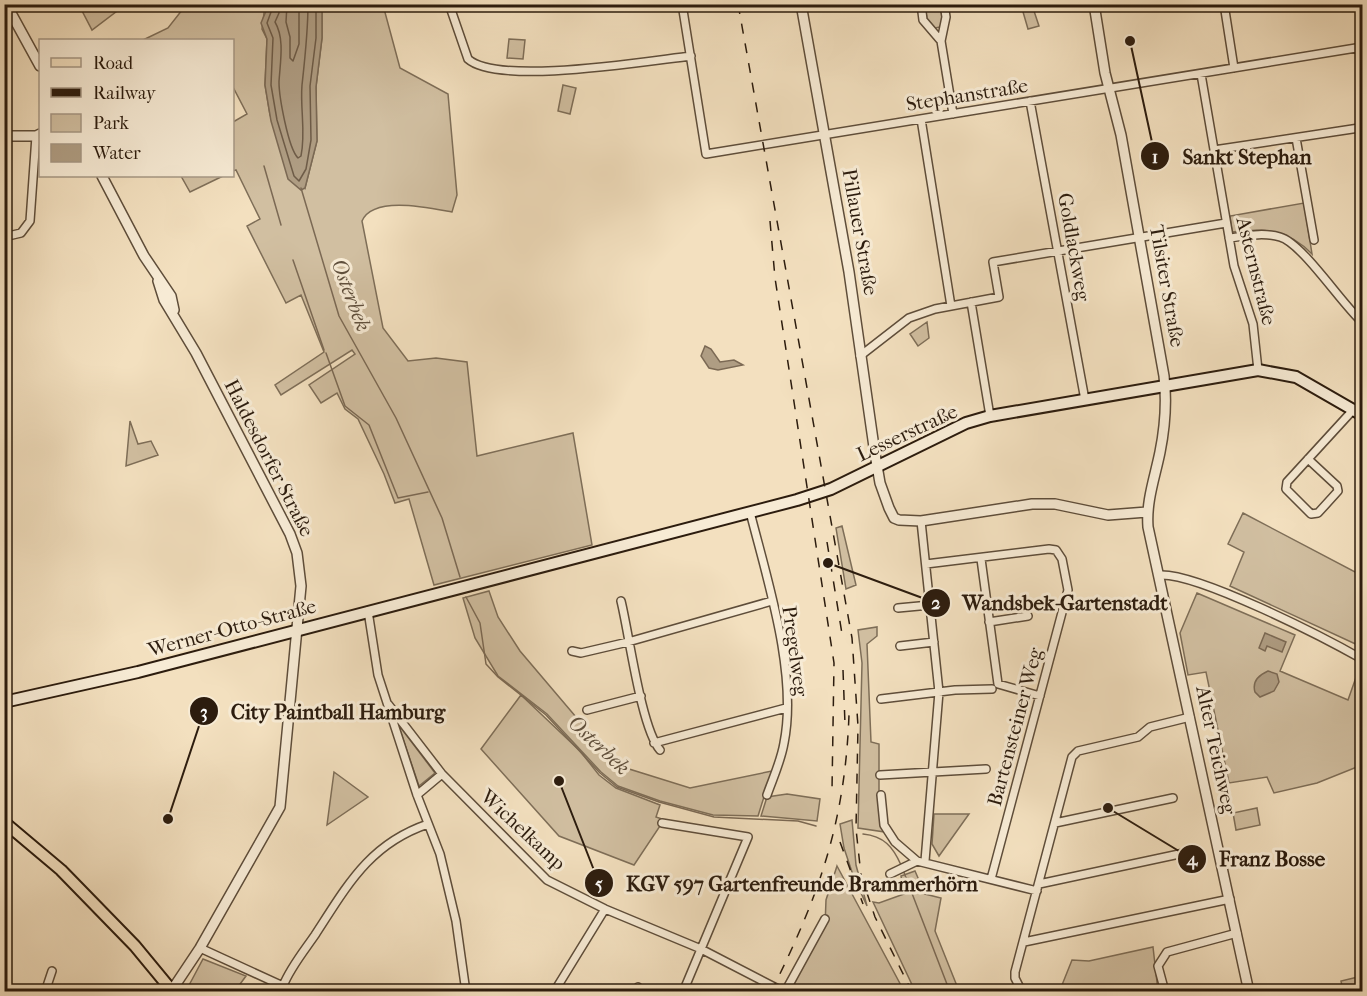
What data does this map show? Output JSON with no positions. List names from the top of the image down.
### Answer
{
  "streets": {
    "main road": ["Lesserstraße", "Werner-Otto-Straße"],
    "street": [
      "Stephanstraße",
      "Pillauer Straße",
      "Goldlackweg",
      "Asternstraße",
      "Tilsiter Straße",
      "Haldesdorfer Straße",
      "Pregelweg",
      "Bartensteiner Weg",
      "Alter Teichweg",
      "Wichelkamp"
    ]
  },
  "crossings": [
    ["Stephanstraße", "Pillauer Straße"],
    ["Stephanstraße", "Goldlackweg"],
    ["Stephanstraße", "Asternstraße"],
    ["Stephanstraße", "Tilsiter Straße"],
    ["Pillauer Straße", "Lesserstraße"],
    ["Goldlackweg", "Lesserstraße"],
    ["Asternstraße", "Lesserstraße"],
    ["Tilsiter Straße", "Lesserstraße"],
    ["Tilsiter Straße", "Alter Teichweg"],
    ["Lesserstraße", "Werner-Otto-Straße"],
    ["Lesserstraße", "Pregelweg"],
    ["Haldesdorfer Straße", "Werner-Otto-Straße"]
  ],
  "water": ["Osterbek"],
  "places": [
    "Sankt Stephan",
    "Wandsbek-Gartenstadt",
    "KGV 597 Gartenfreunde Brammerhörn",
    "Franz Bosse",
    "City Paintball Hamburg"
  ],
  "legend": [
    "Road",
    "Railway",
    "Park",
    "Water"
  ]
}
